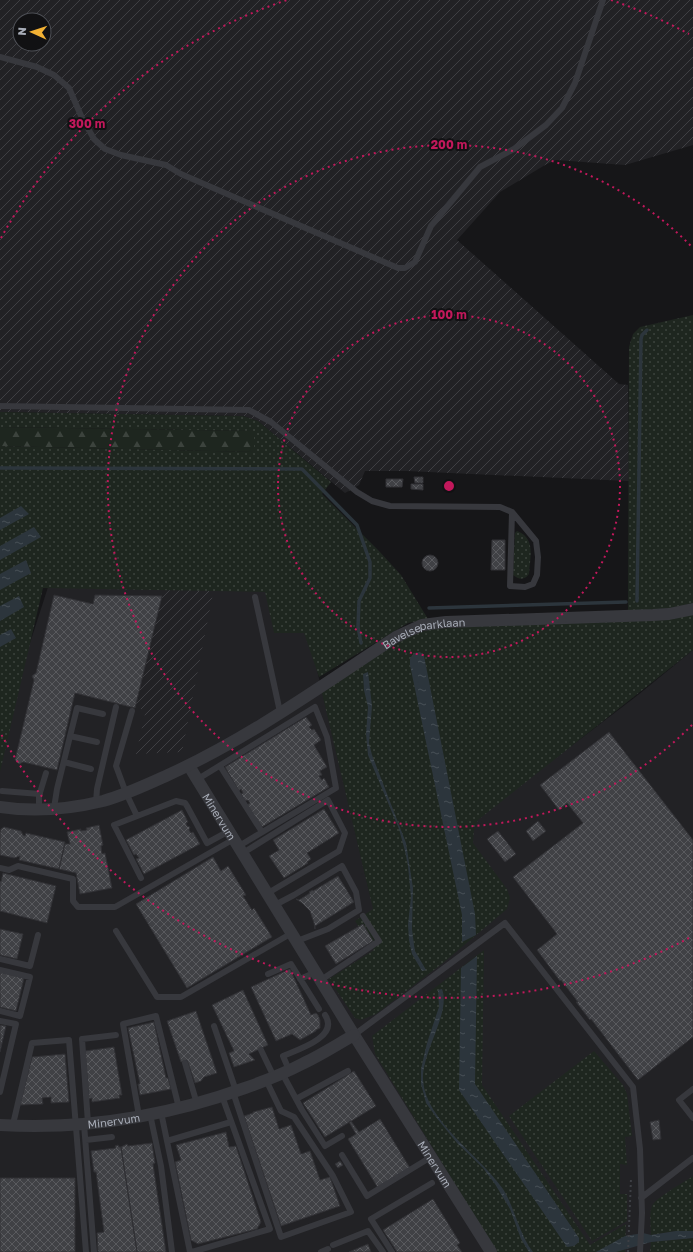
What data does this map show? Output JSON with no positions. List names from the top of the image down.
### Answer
{
  "streets": {
    "street": ["Bavelseparklaan", "Minervum"]
  },
  "crossings": [
    ["Bavelseparklaan", "Minervum"]
  ],
  "north": "left",
  "rings": ["300 m", "200 m", "100 m"]
}
